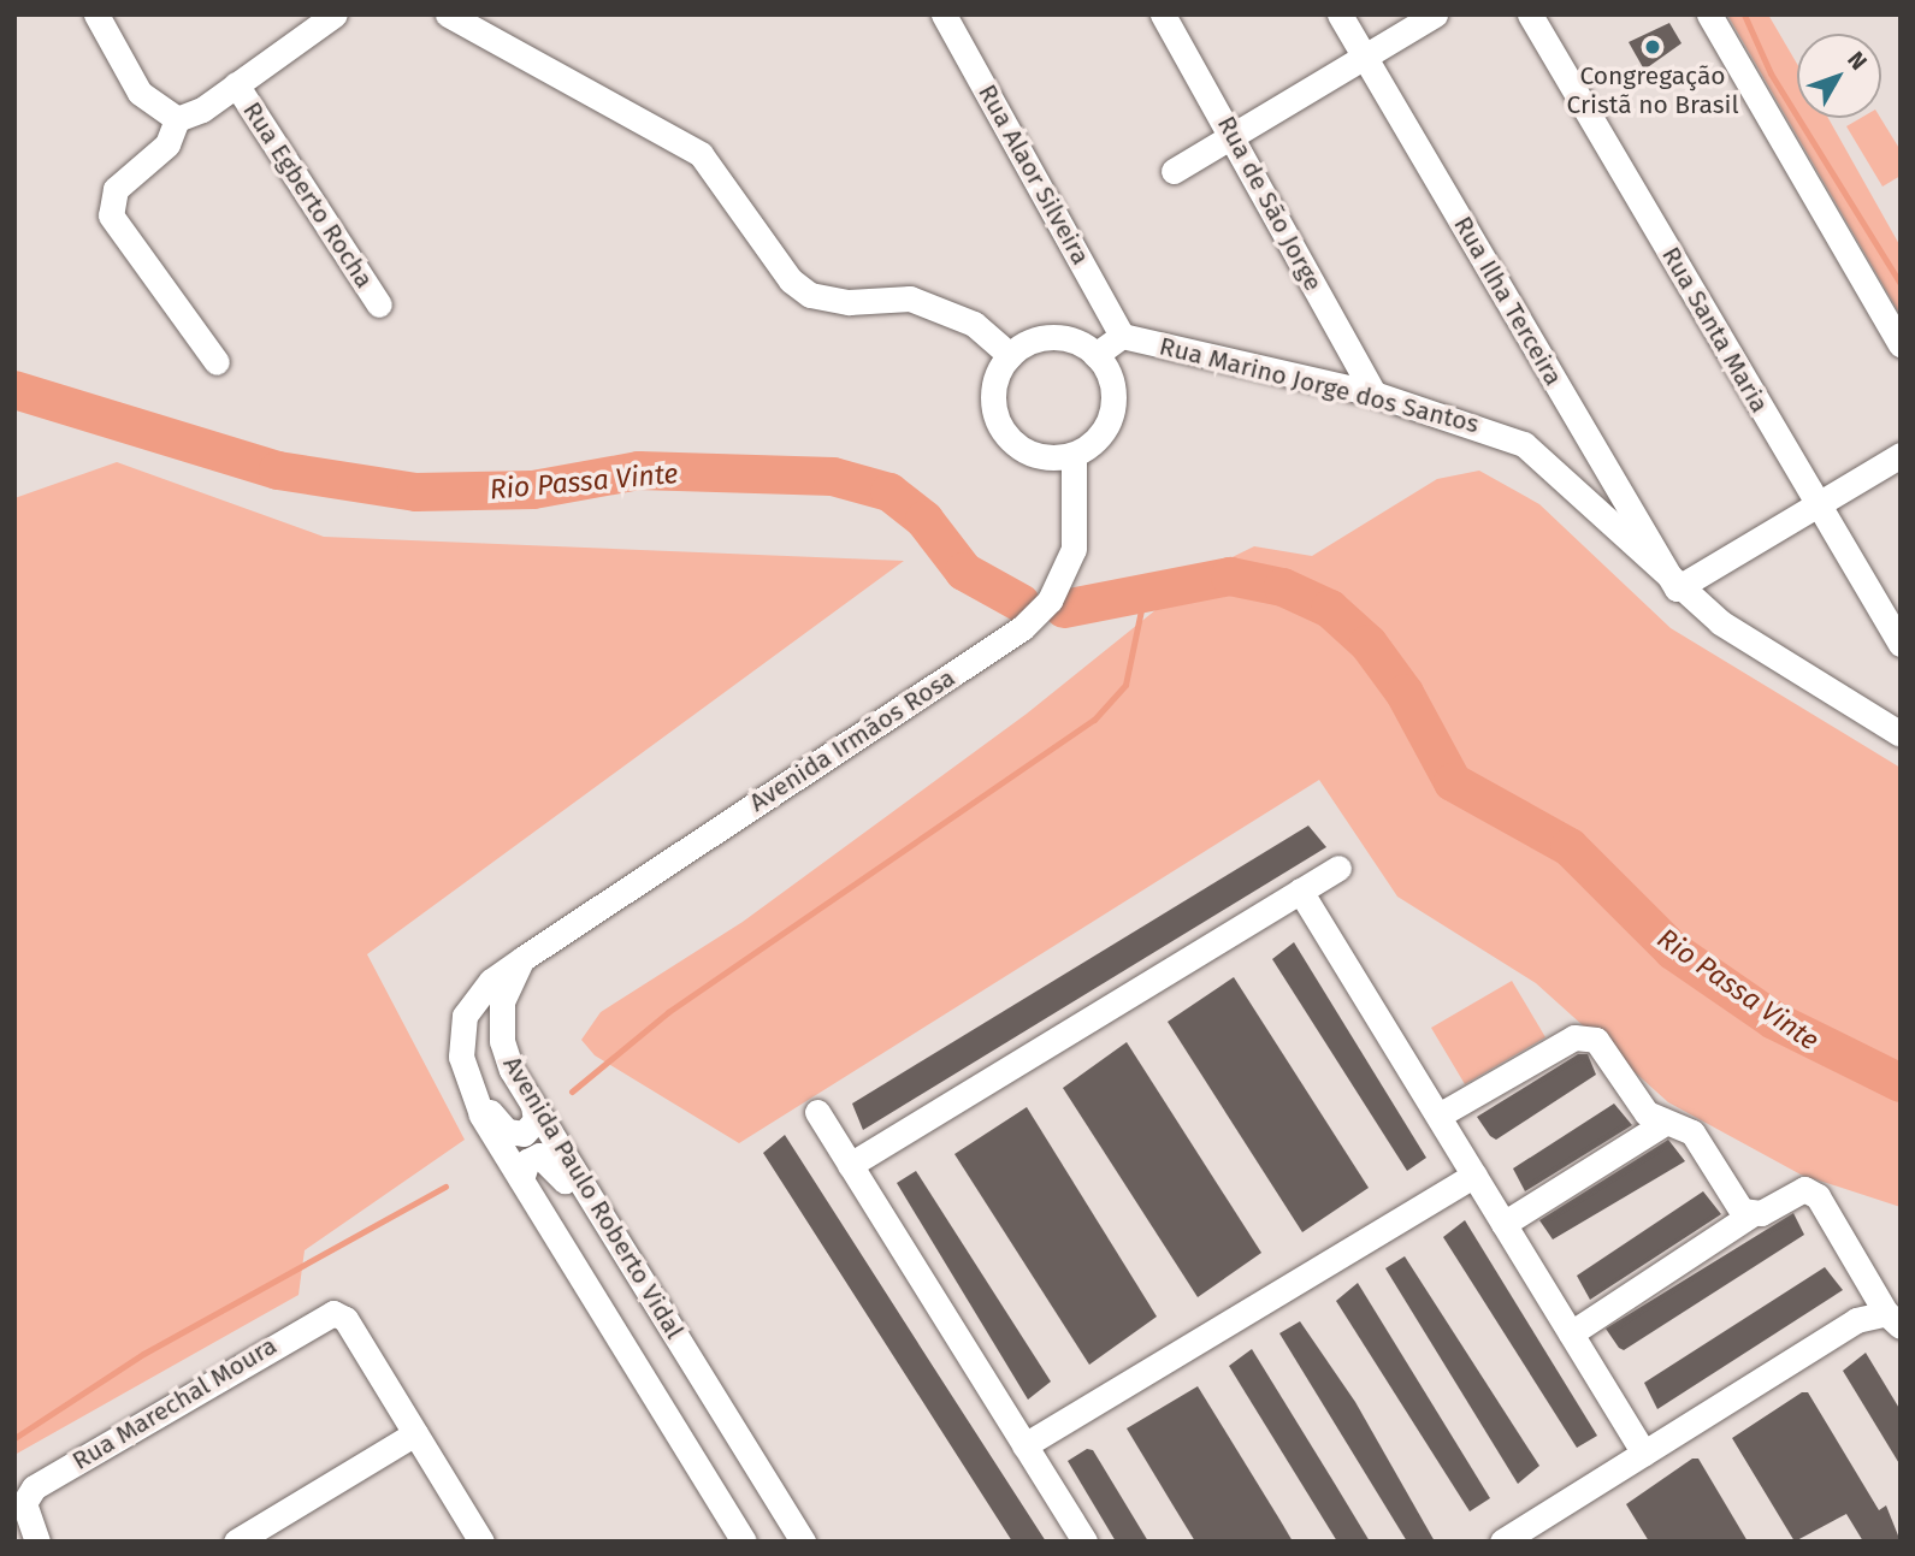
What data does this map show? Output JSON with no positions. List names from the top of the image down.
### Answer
{
  "streets": {
    "street": [
      "Rua Alaor Silveira",
      "Rua Egberto Rocha",
      "Rua de São Jorge",
      "Rua Ilha Terceira",
      "Rua Santa Maria",
      "Rua Marino Jorge dos Santos",
      "Avenida Irmãos Rosa",
      "Avenida Paulo Roberto Vidal",
      "Rua Marechal Moura"
    ]
  },
  "crossings": [
    ["Rua Alaor Silveira", "Rua Marino Jorge dos Santos"],
    ["Rua de São Jorge", "Rua Marino Jorge dos Santos"],
    ["Rua Ilha Terceira", "Rua Marino Jorge dos Santos"],
    ["Avenida Irmãos Rosa", "Avenida Paulo Roberto Vidal"]
  ],
  "water": ["Rio Passa Vinte"],
  "places": ["Congregação Cristã no Brasil"],
  "north": "top right"
}
